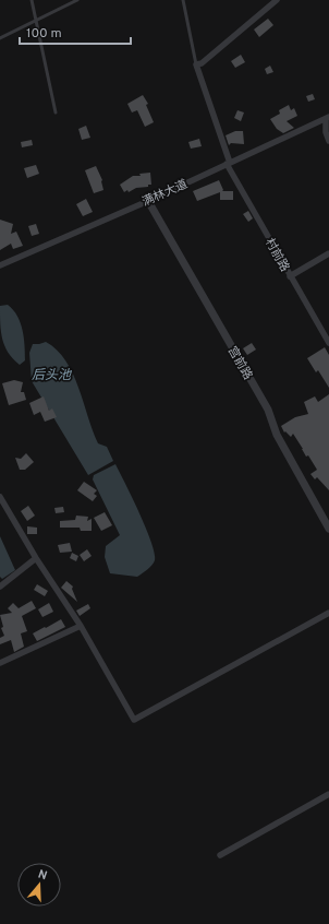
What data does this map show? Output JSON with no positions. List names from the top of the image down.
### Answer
{
  "streets": {
    "street": ["满林大道", "村前路", "宫前路"]
  },
  "crossings": [
    ["满林大道", "村前路"],
    ["满林大道", "宫前路"]
  ],
  "water": ["后头池"],
  "scale_bar": "100 m",
  "north": "top"
}
